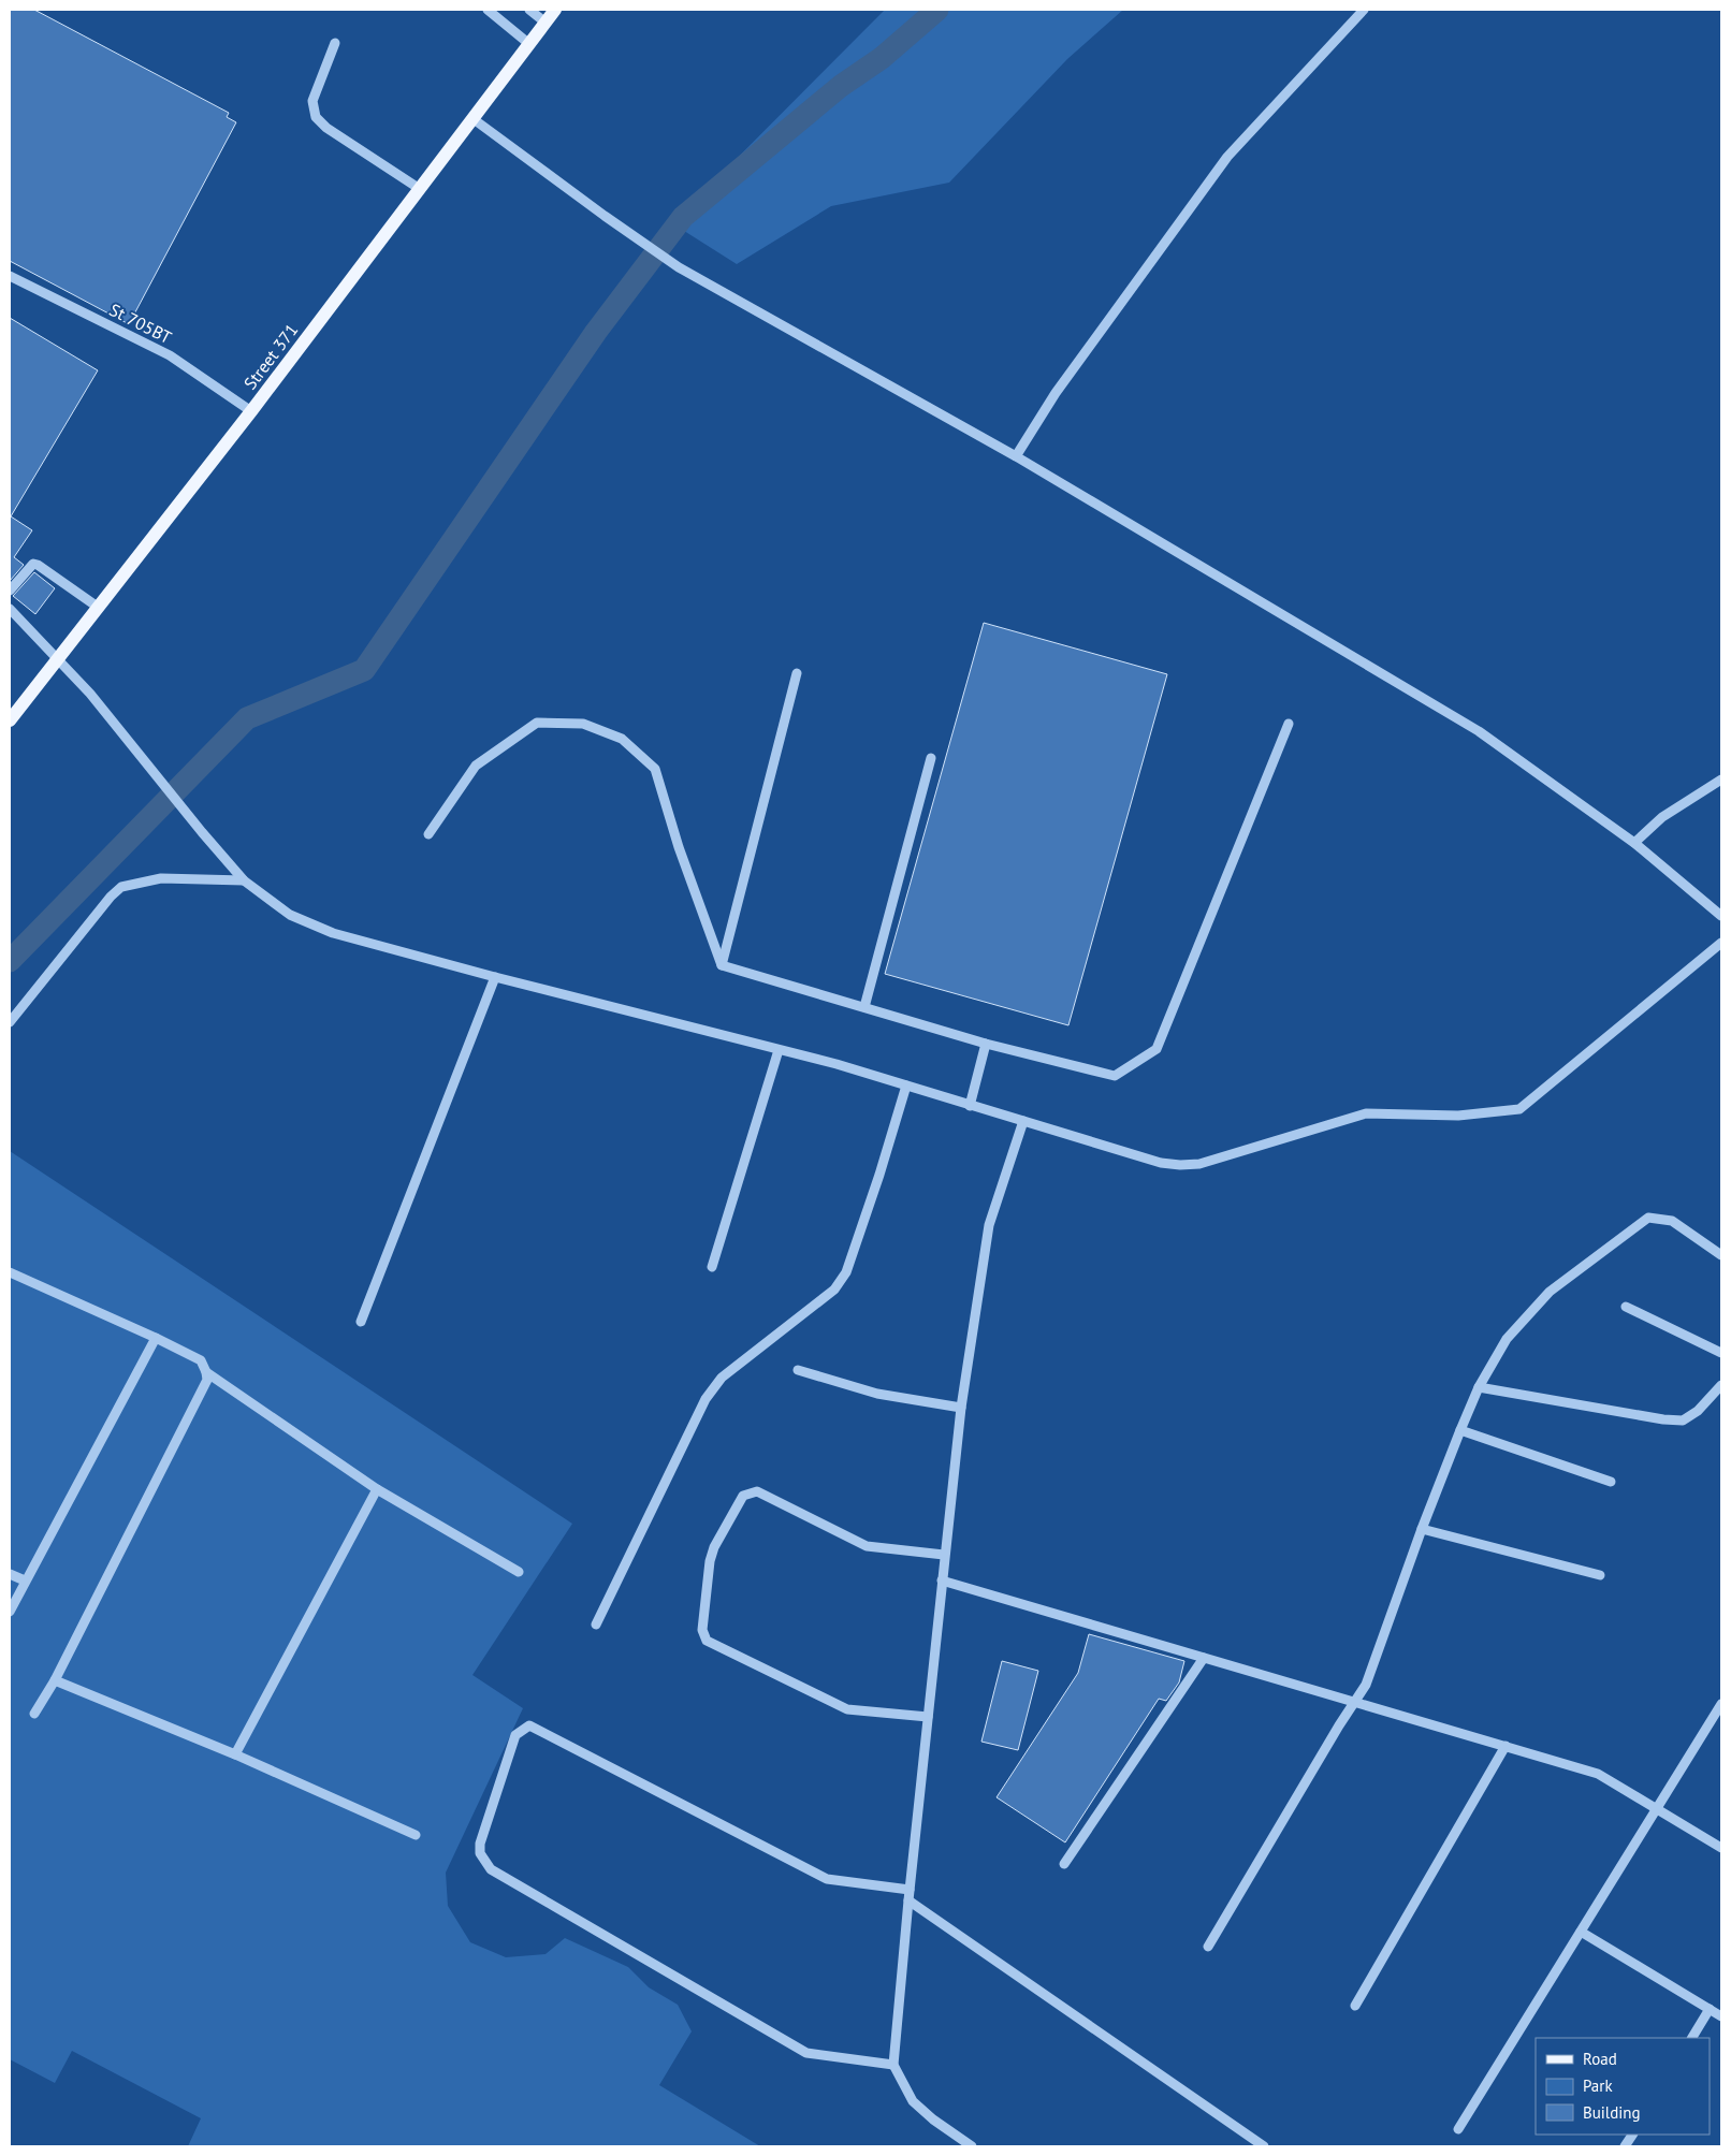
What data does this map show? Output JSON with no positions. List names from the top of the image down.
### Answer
{
  "streets": {
    "main road": ["Street 371"],
    "street": ["St 705BT"]
  },
  "crossings": [
    ["St 705BT", "Street 371"]
  ],
  "legend": ["Road", "Park", "Building"]
}
